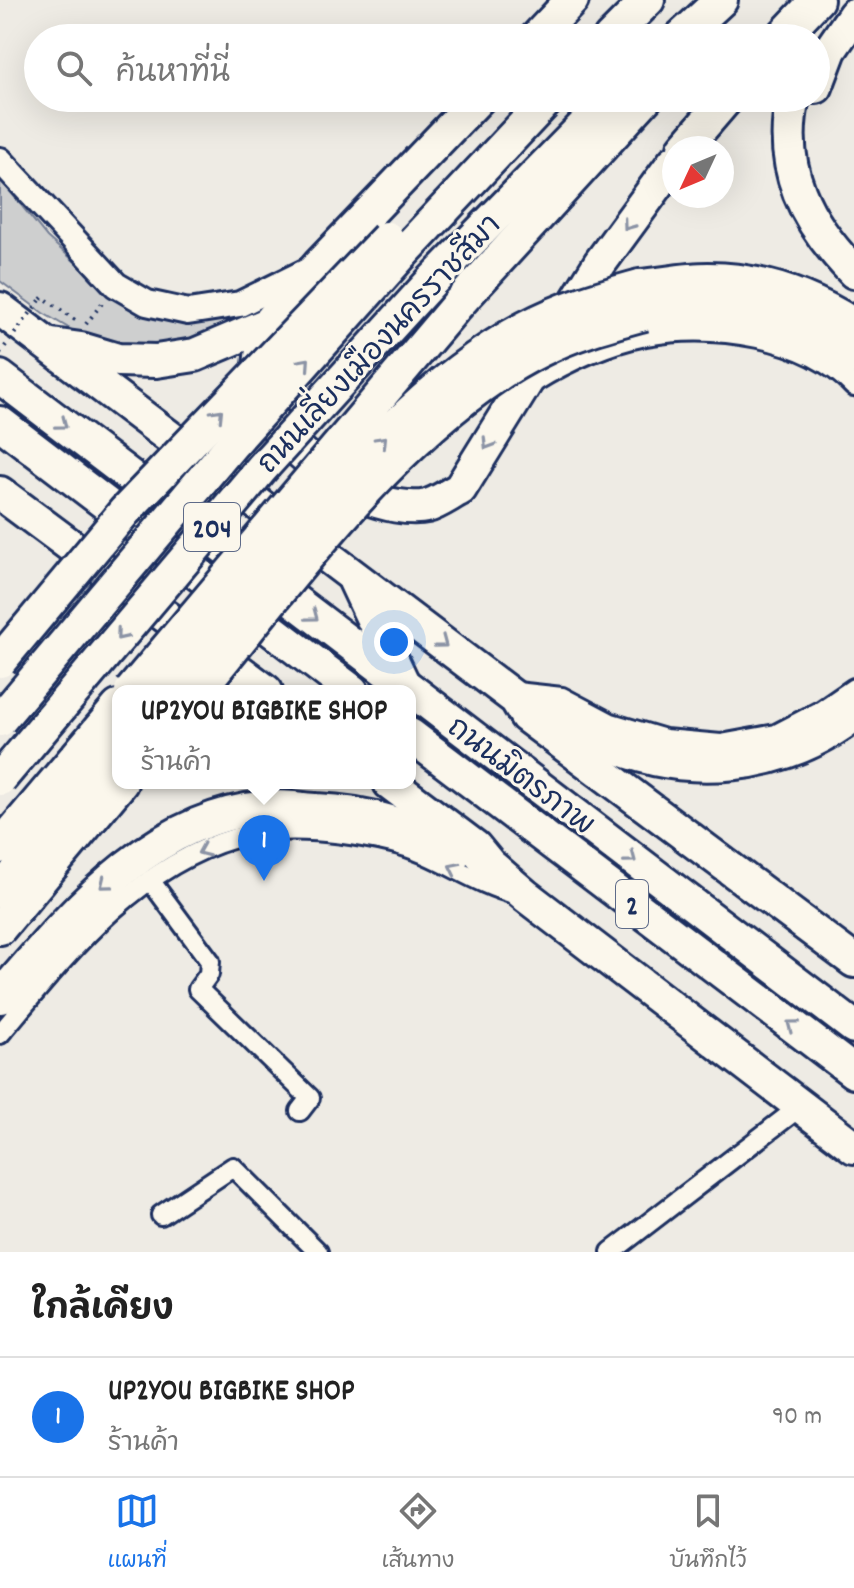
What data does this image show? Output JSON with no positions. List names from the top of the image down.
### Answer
{
  "streets": {
    "highway": [
      "ถนนเลี่ยงเมืองนครราชสีมา",
      "204",
      "ถนนมิตรภาพ",
      "2"
    ]
  },
  "north": "bottom left",
  "page": {
    "search": "ค้นหาที่นี่",
    "popup": ["UP2YOU BIGBIKE SHOP", "ร้านค้า"],
    "pins": "1",
    "heading": "ใกล้เคียง",
    "list": [
      {
        "mark": "1",
        "name": "UP2YOU BIGBIKE SHOP",
        "note": "ร้านค้า",
        "value": "90 m"
      }
    ],
    "nav": ["แผนที่", "เส้นทาง", "บันทึกไว้"]
  }
}
